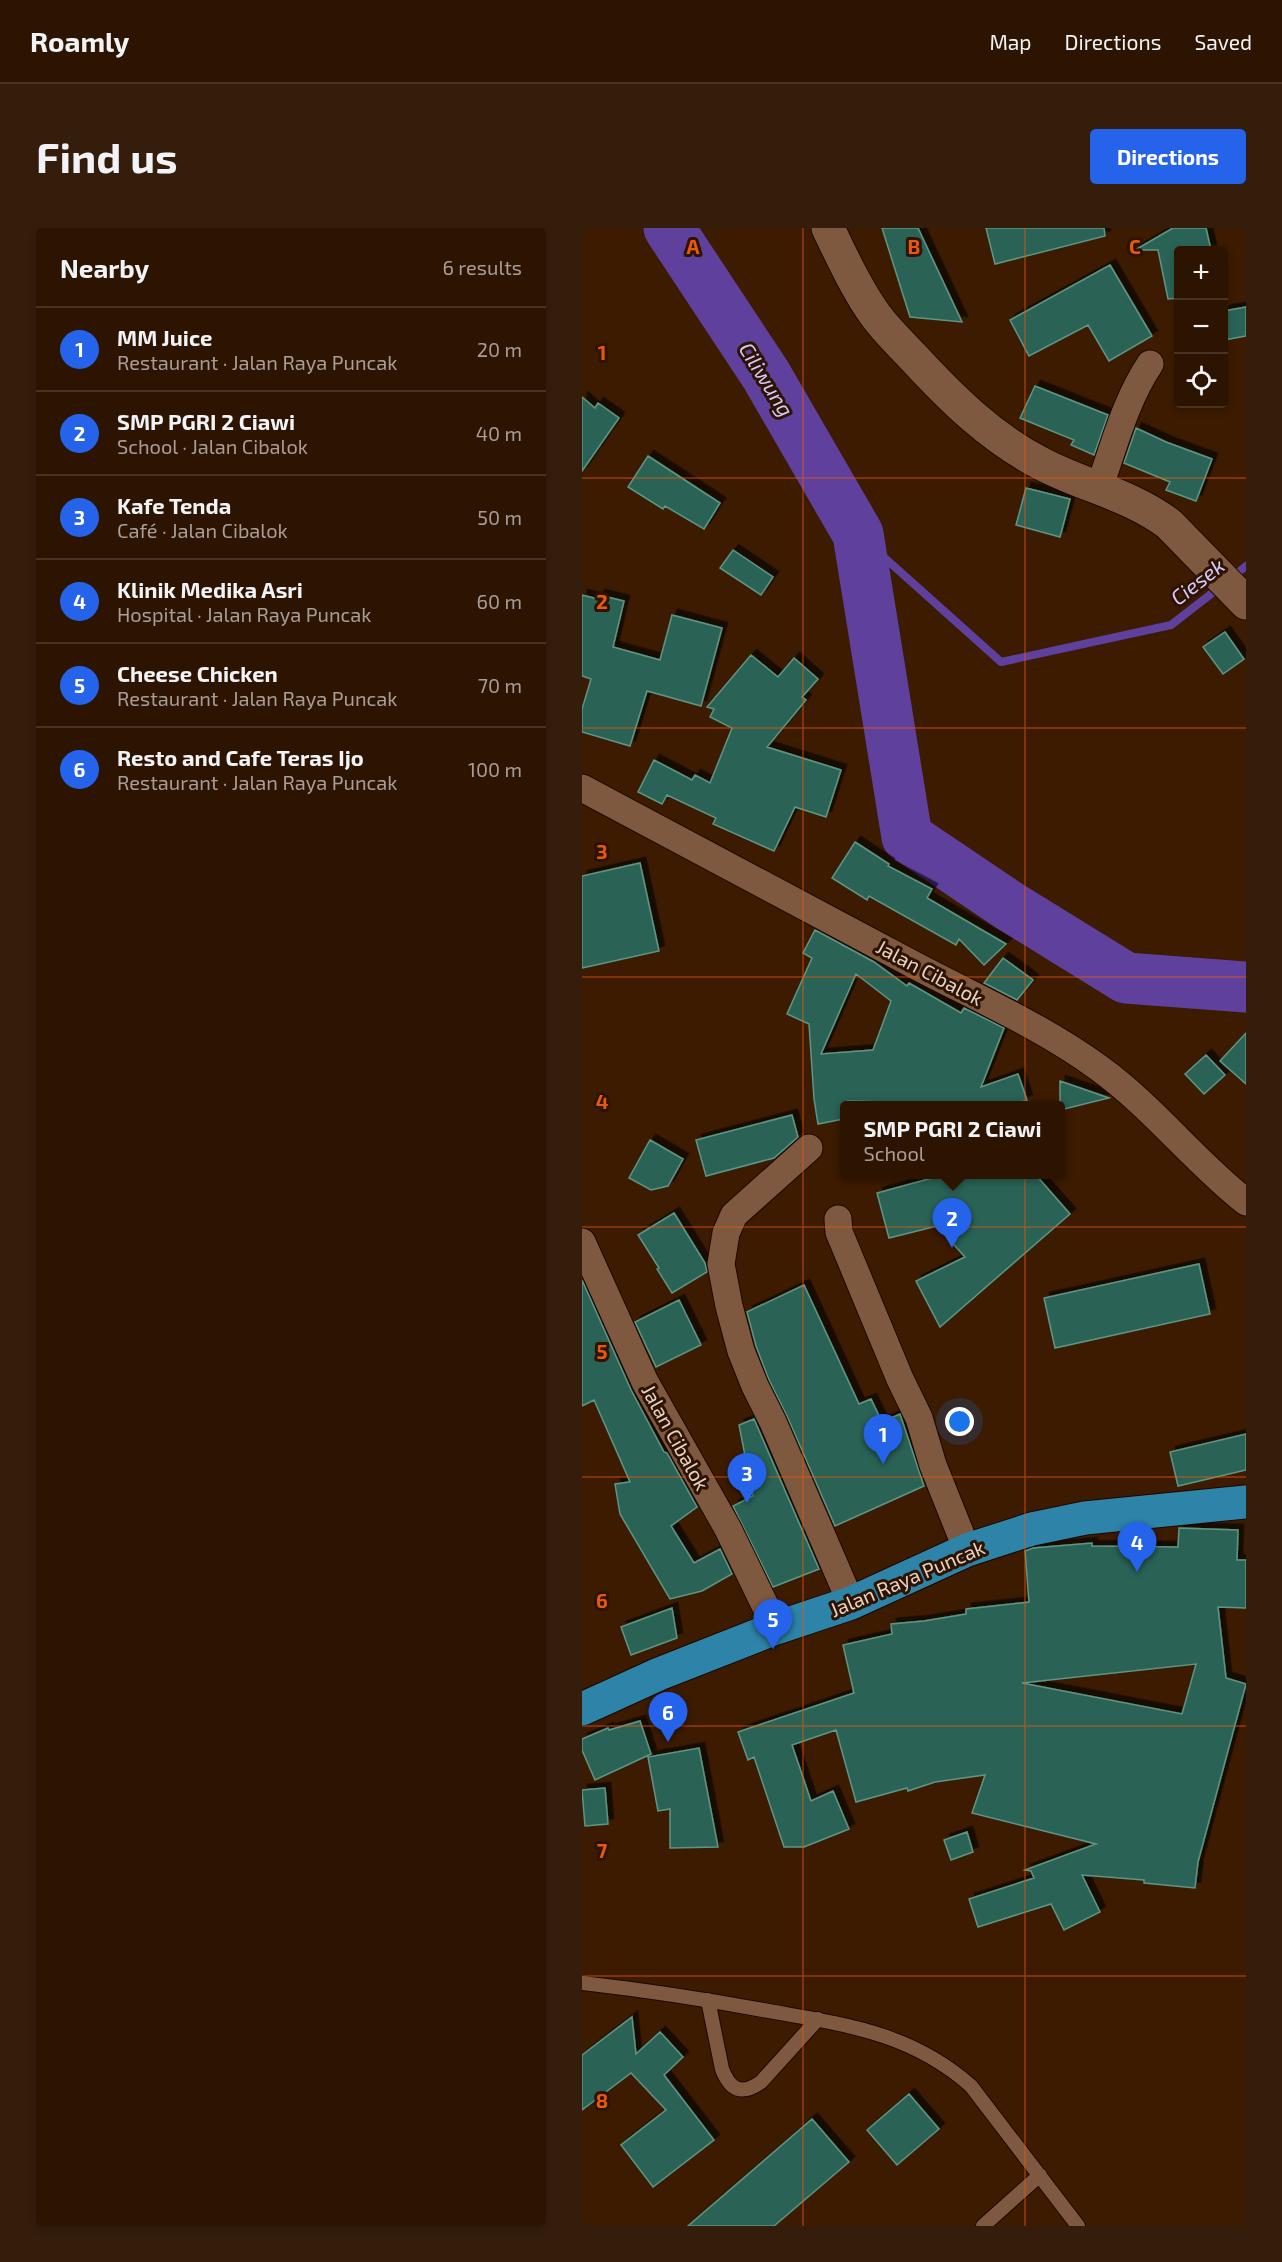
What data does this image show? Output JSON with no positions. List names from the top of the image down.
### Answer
{
  "streets": {
    "highway": ["Jalan Raya Puncak"],
    "street": ["Jalan Cibalok"]
  },
  "crossings": [
    ["Jalan Cibalok", "Jalan Raya Puncak"]
  ],
  "water": ["Ciliwung", "Ciesek"],
  "page": {
    "header": "Roamly",
    "nav": ["Map", "Directions", "Saved"],
    "buttons": "Directions",
    "title": "Find us",
    "heading": ["Nearby", "6 results"],
    "map_buttons": ["+", "−"],
    "list": [
      {
        "mark": "1",
        "name": "MM Juice",
        "note": "Restaurant · Jalan Raya Puncak",
        "value": "20 m"
      },
      {
        "mark": "2",
        "name": "SMP PGRI 2 Ciawi",
        "note": "School · Jalan Cibalok",
        "value": "40 m"
      },
      {
        "mark": "3",
        "name": "Kafe Tenda",
        "note": "Café · Jalan Cibalok",
        "value": "50 m"
      },
      {
        "mark": "4",
        "name": "Klinik Medika Asri",
        "note": "Hospital · Jalan Raya Puncak",
        "value": "60 m"
      },
      {
        "mark": "5",
        "name": "Cheese Chicken",
        "note": "Restaurant · Jalan Raya Puncak",
        "value": "70 m"
      },
      {
        "mark": "6",
        "name": "Resto and Cafe Teras Ijo",
        "note": "Restaurant · Jalan Raya Puncak",
        "value": "100 m"
      }
    ],
    "popup": ["SMP PGRI 2 Ciawi", "School"],
    "pins": [
      "2",
      "1",
      "3",
      "4",
      "5",
      "6"
    ]
  },
  "grid": {
    "columns": ["A", "B", "C"],
    "rows": [
      "1",
      "2",
      "3",
      "4",
      "5",
      "6",
      "7",
      "8"
    ]
  }
}
